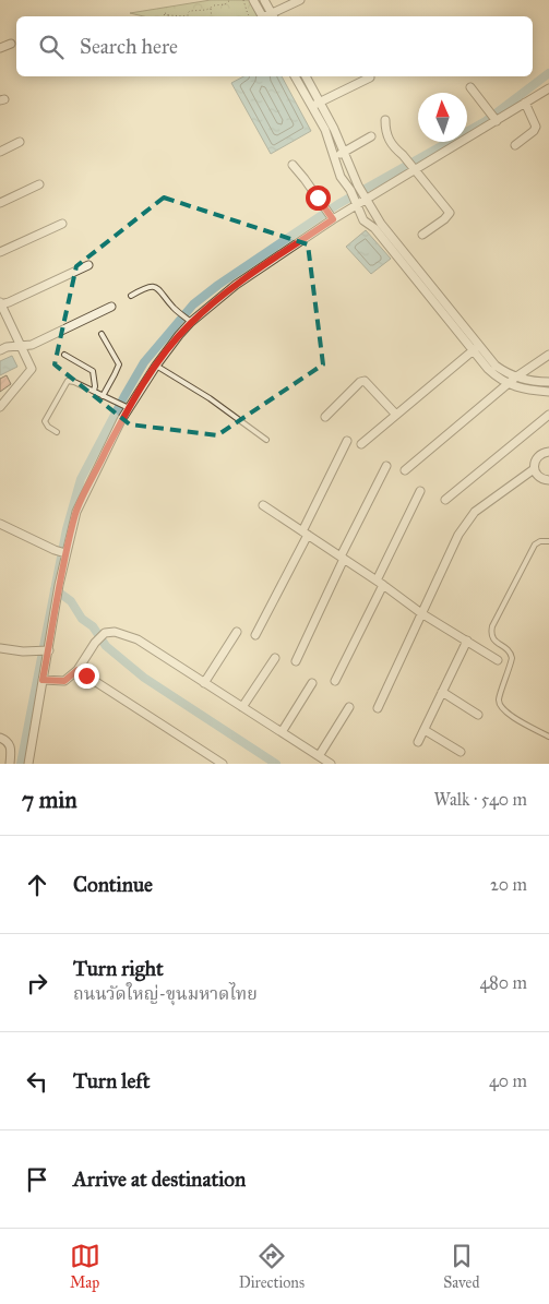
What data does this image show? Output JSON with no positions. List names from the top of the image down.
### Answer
{
  "north": "top",
  "page": {
    "search": "Search here",
    "heading": ["7 min", "Walk · 540 m"],
    "list": [
      ["Continue", "20 m"],
      ["Turn right", "ถนนวัดใหญ่-ขุนมหาดไทย", "480 m"],
      ["Turn left", "40 m"],
      "Arrive at destination"
    ],
    "nav": ["Map", "Directions", "Saved"]
  }
}
